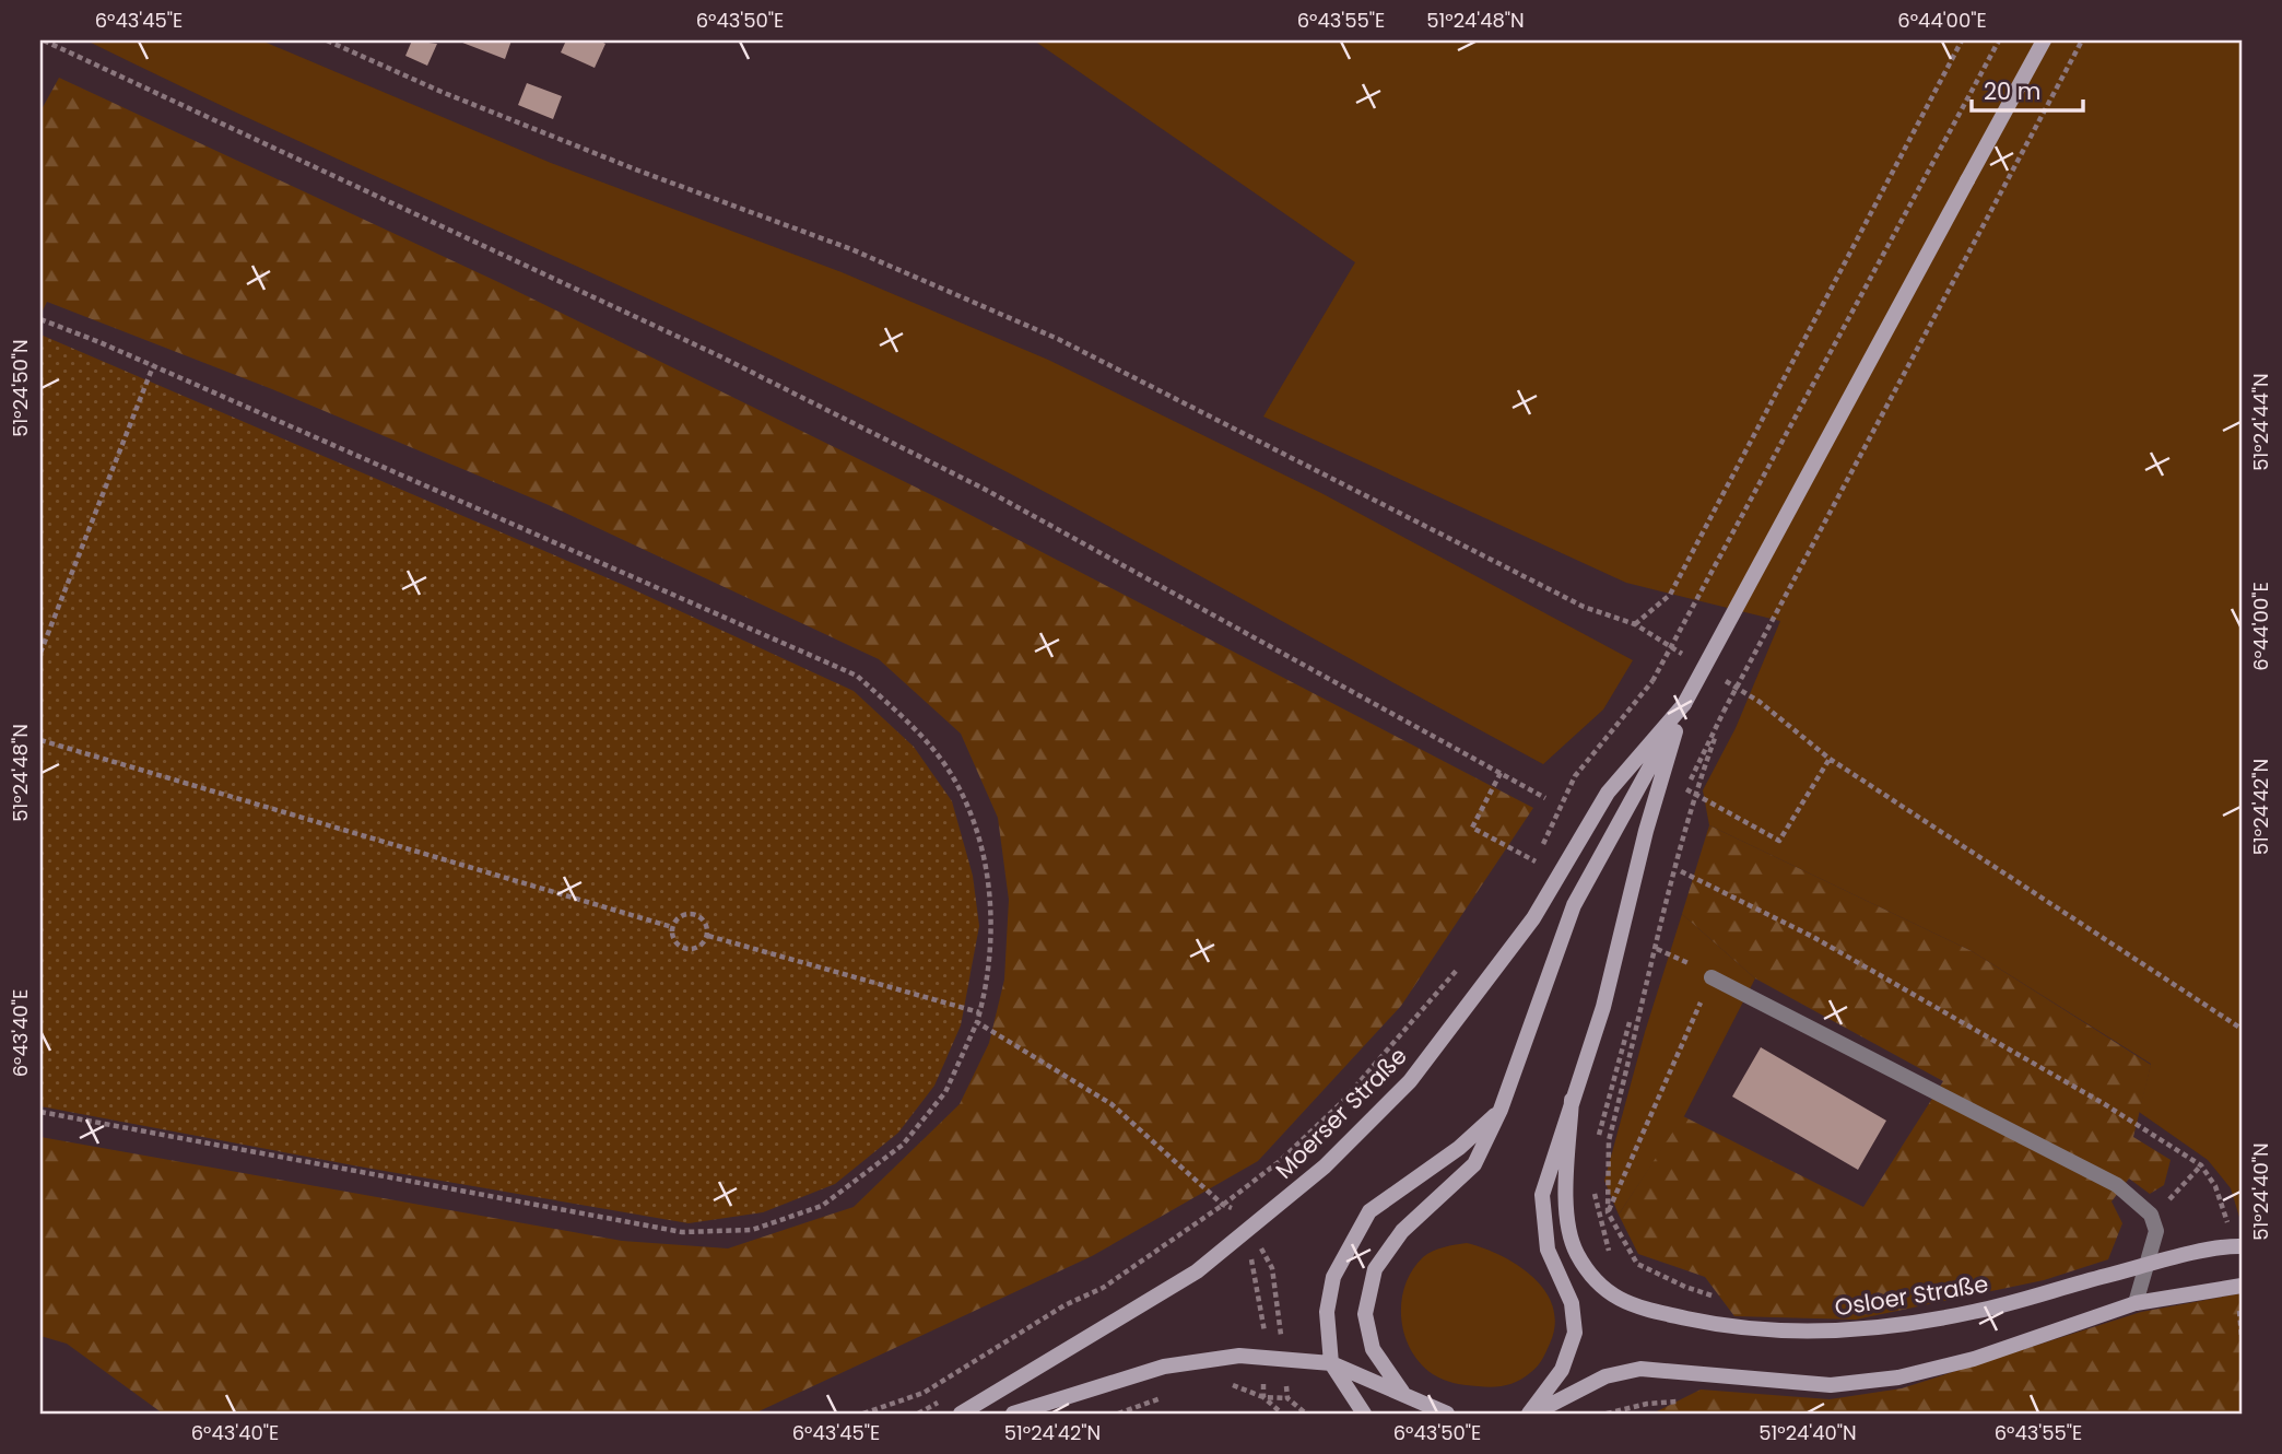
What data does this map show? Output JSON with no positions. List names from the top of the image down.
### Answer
{
  "streets": {
    "main road": ["Moerser Straße", "Osloer Straße"]
  },
  "scale_bar": "20 m",
  "coordinates": [
    "6°43'45\"E",
    "6°43'50\"E",
    "6°43'55\"E",
    "51°24'48\"N",
    "6°44'00\"E",
    "51°24'50\"N",
    "51°24'44\"N",
    "51°24'42\"N",
    "6°43'40\"E",
    "51°24'40\"N"
  ]
}
